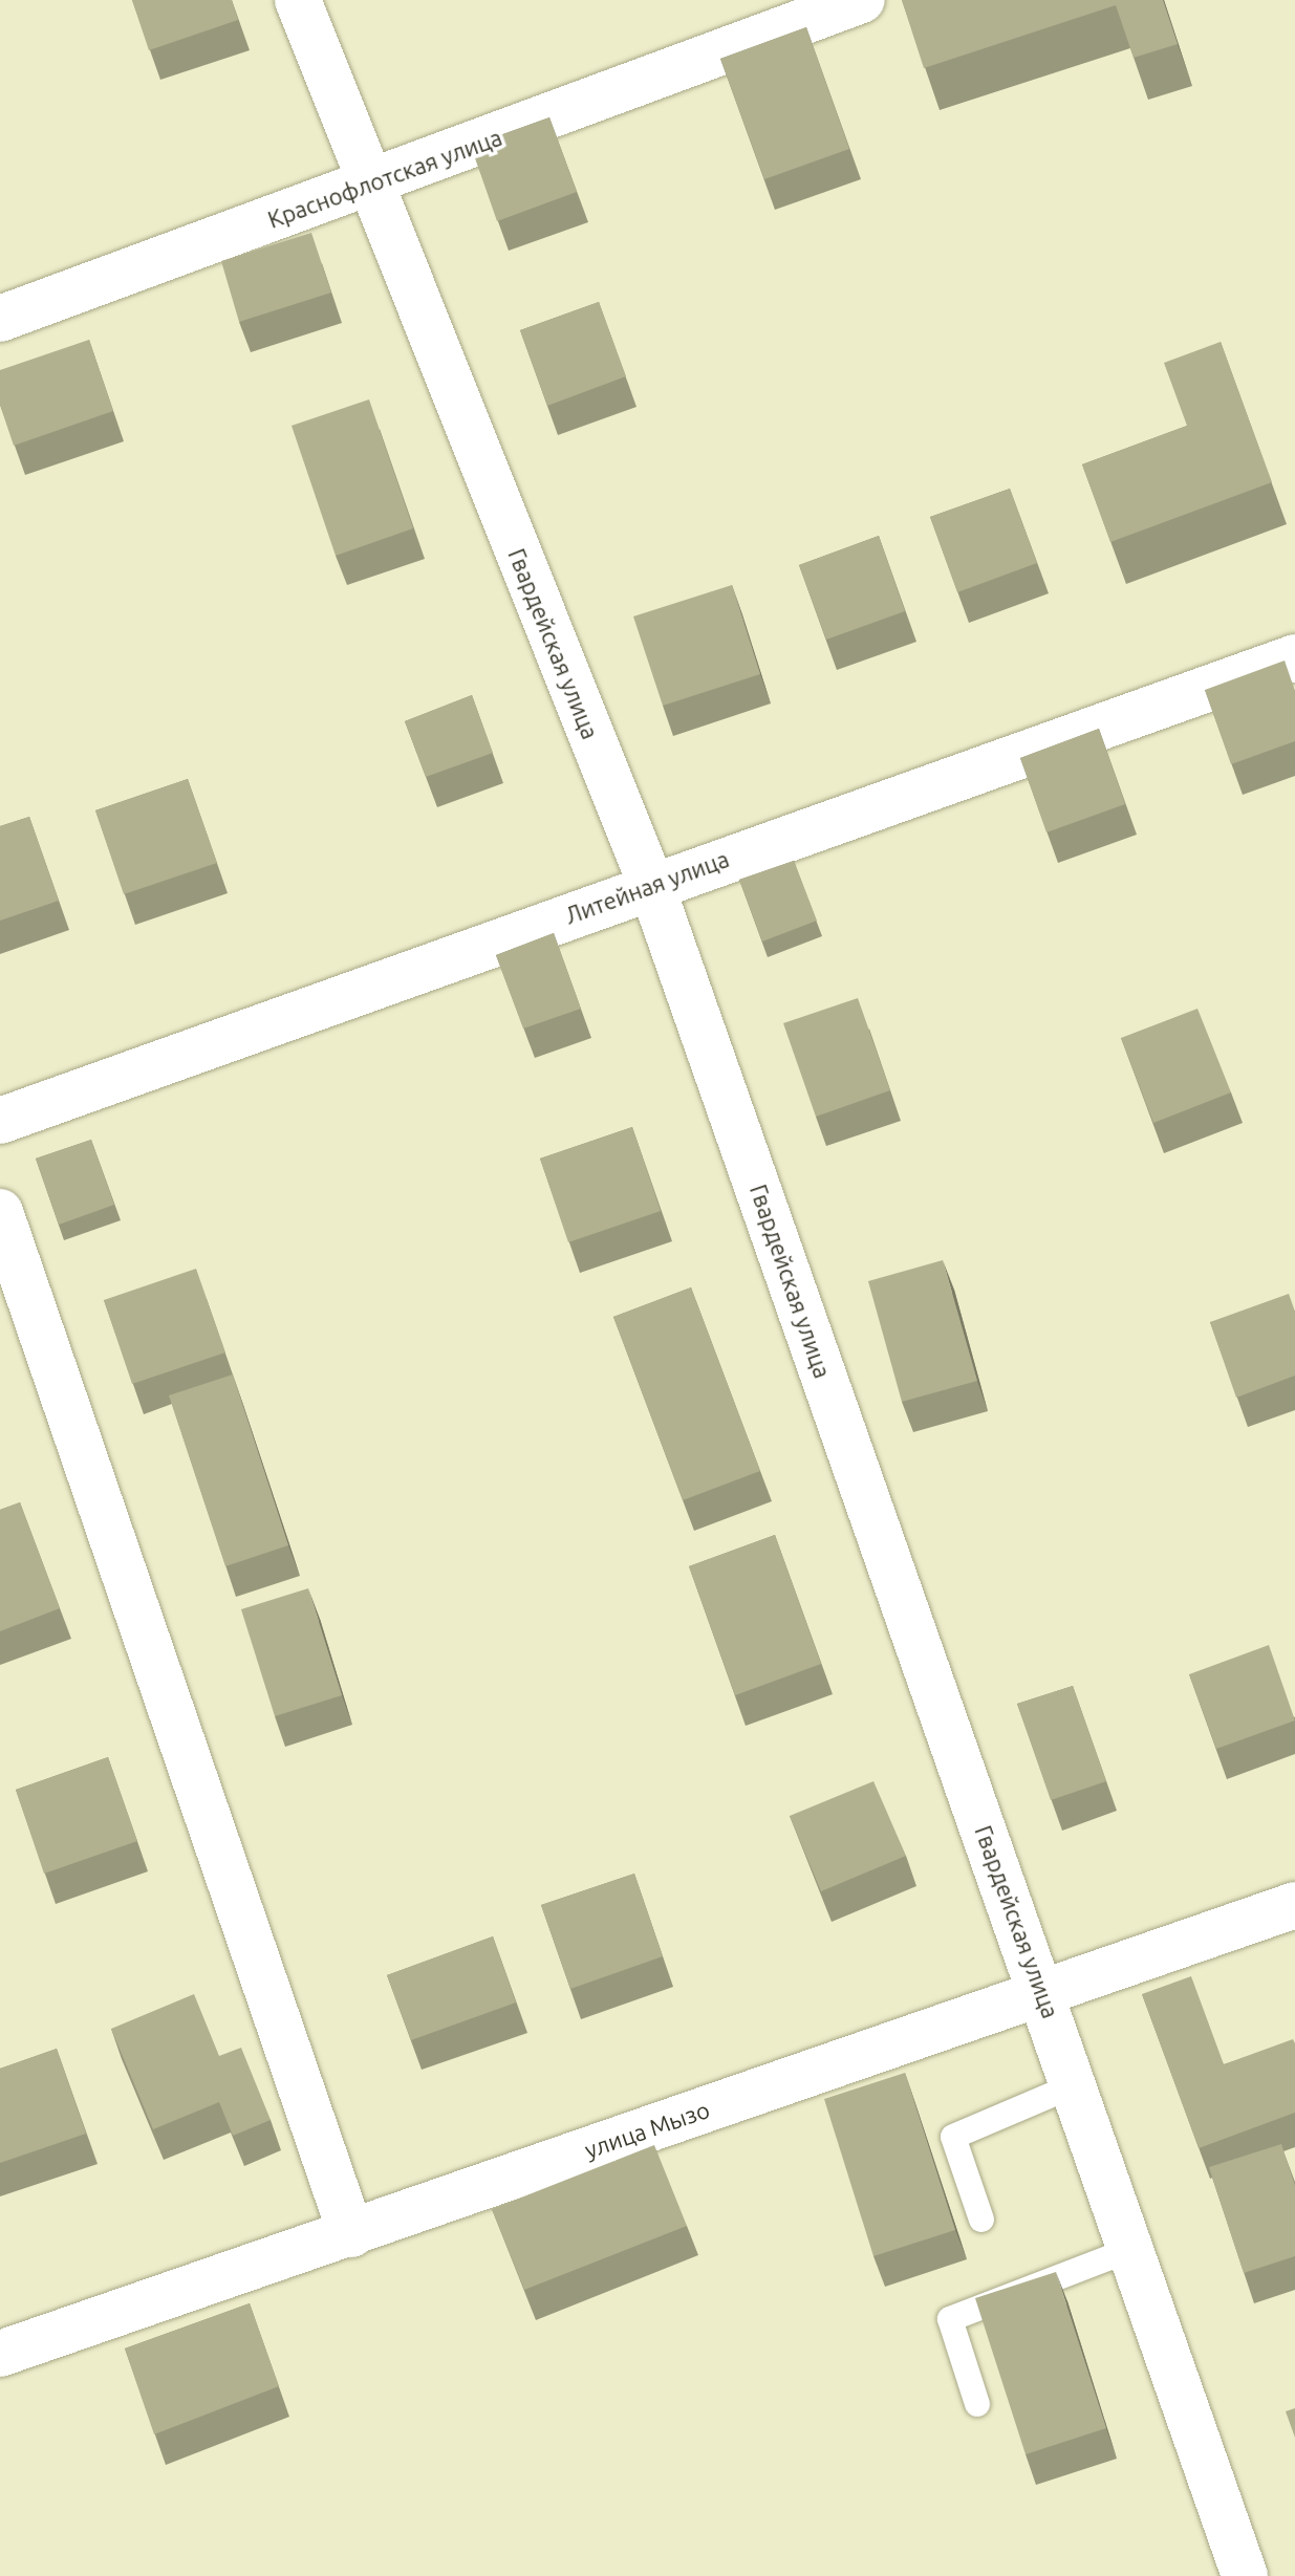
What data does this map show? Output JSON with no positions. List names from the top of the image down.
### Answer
{
  "streets": {
    "street": [
      "Краснофлотская улица",
      "Гвардейская улица",
      "Литейная улица",
      "улица Мызо"
    ]
  },
  "crossings": [
    ["Краснофлотская улица", "Гвардейская улица"],
    ["Гвардейская улица", "Литейная улица"],
    ["Гвардейская улица", "улица Мызо"]
  ]
}
